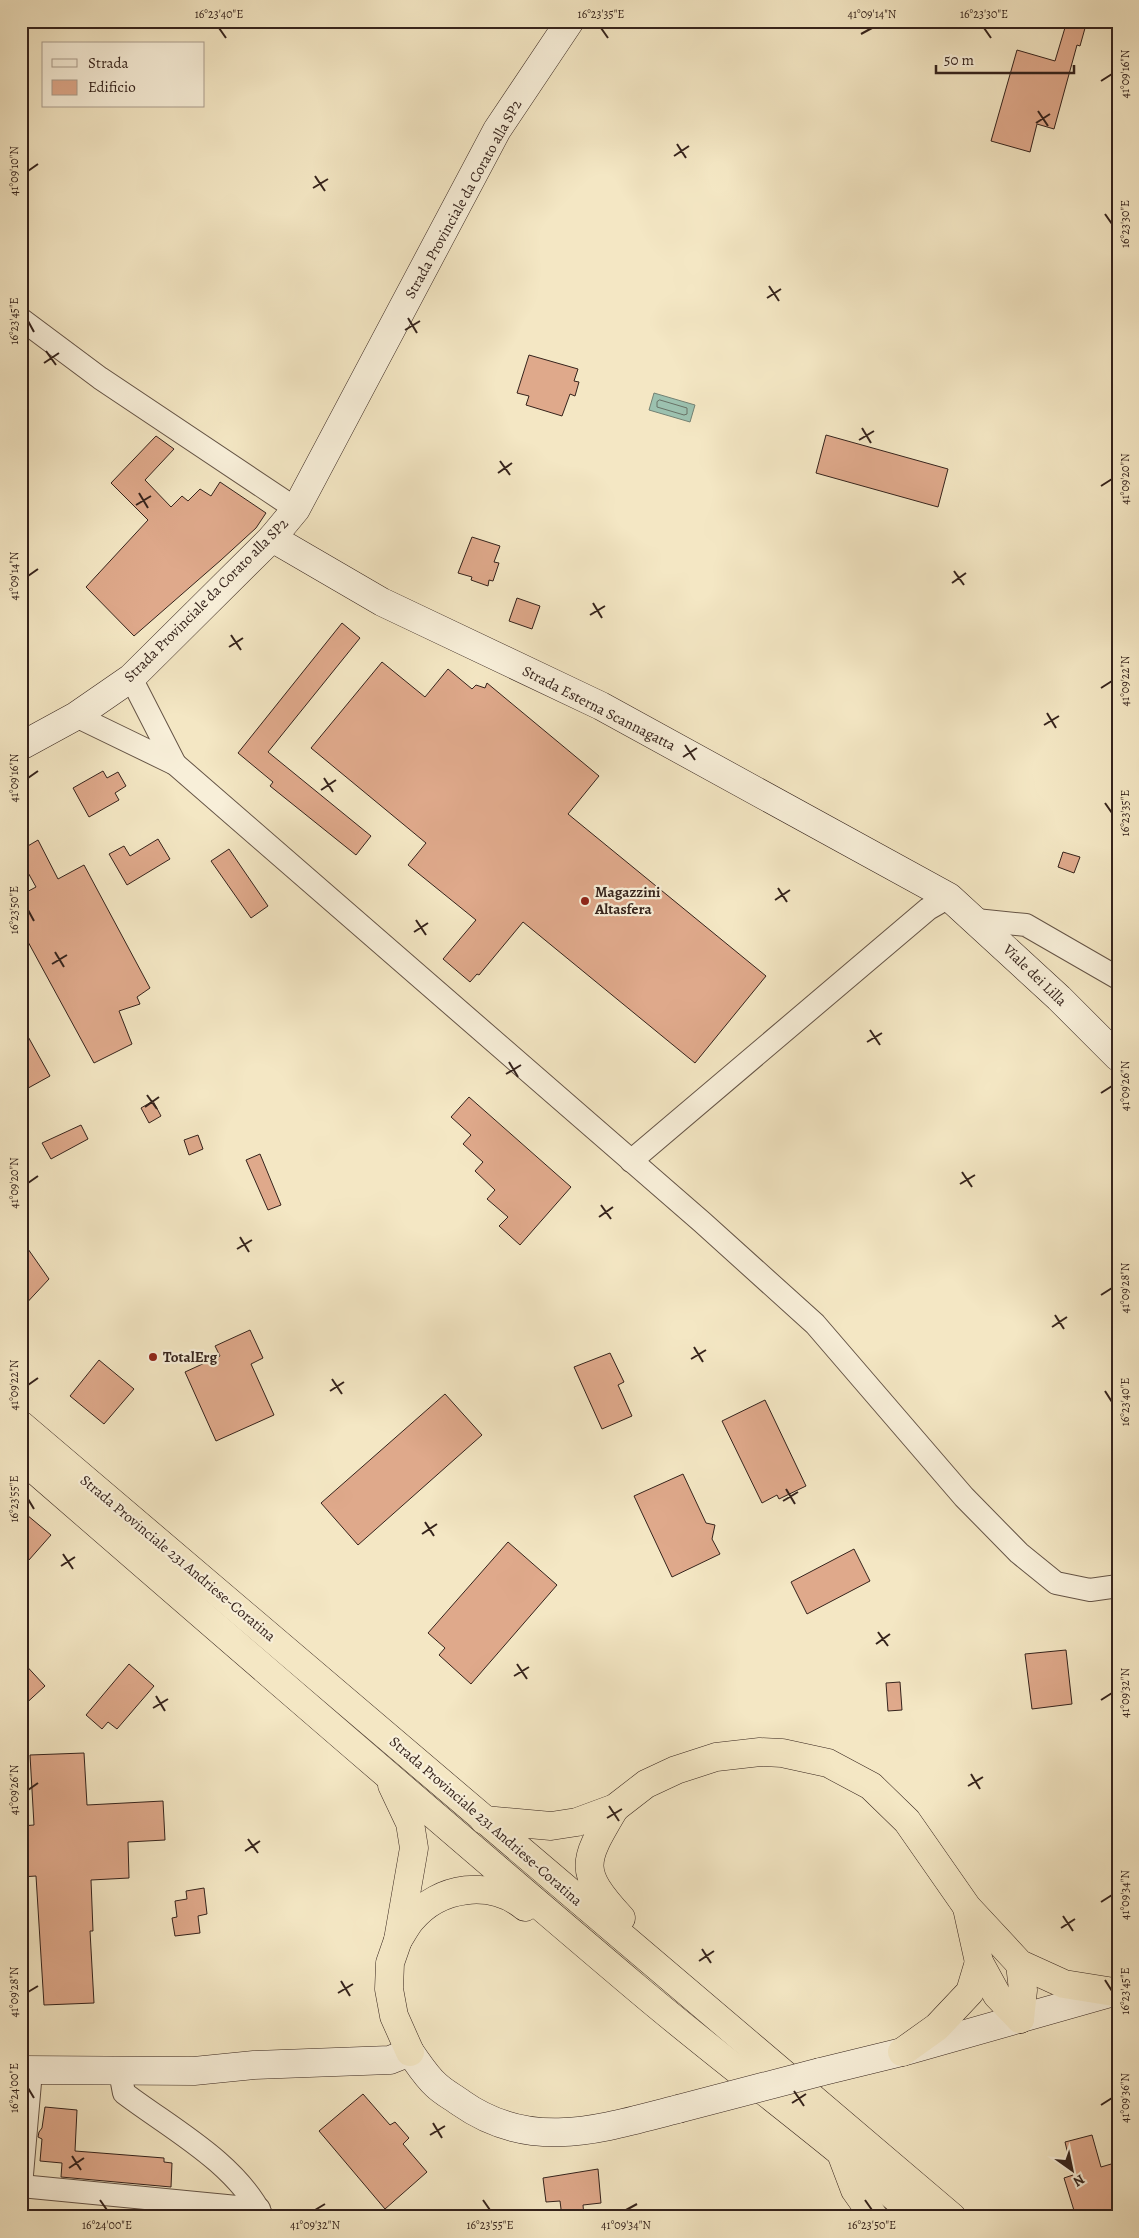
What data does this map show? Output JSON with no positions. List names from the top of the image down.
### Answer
{
  "streets": {
    "highway": ["Strada Provinciale 231 Andriese-Coratina"],
    "street": ["Strada Provinciale da Corato alla SP2", "Strada Esterna Scannagatta", "Viale dei Lilla"]
  },
  "crossings": [
    ["Strada Provinciale da Corato alla SP2", "Strada Esterna Scannagatta"],
    ["Strada Esterna Scannagatta", "Viale dei Lilla"]
  ],
  "places": ["Magazzini Altasfera", "TotalErg"],
  "legend": ["Strada", "Edificio"],
  "scale_bar": "50 m",
  "north": "bottom right",
  "coordinates": [
    "16°23'40\"E",
    "16°23'35\"E",
    "41°09'14\"N",
    "16°23'30\"E",
    "41°09'16\"N",
    "41°09'10\"N",
    "16°23'45\"E",
    "41°09'20\"N",
    "41°09'22\"N",
    "16°23'50\"E",
    "41°09'26\"N",
    "41°09'28\"N",
    "16°23'55\"E",
    "41°09'32\"N",
    "41°09'34\"N",
    "16°24'00\"E",
    "41°09'36\"N"
  ]
}
